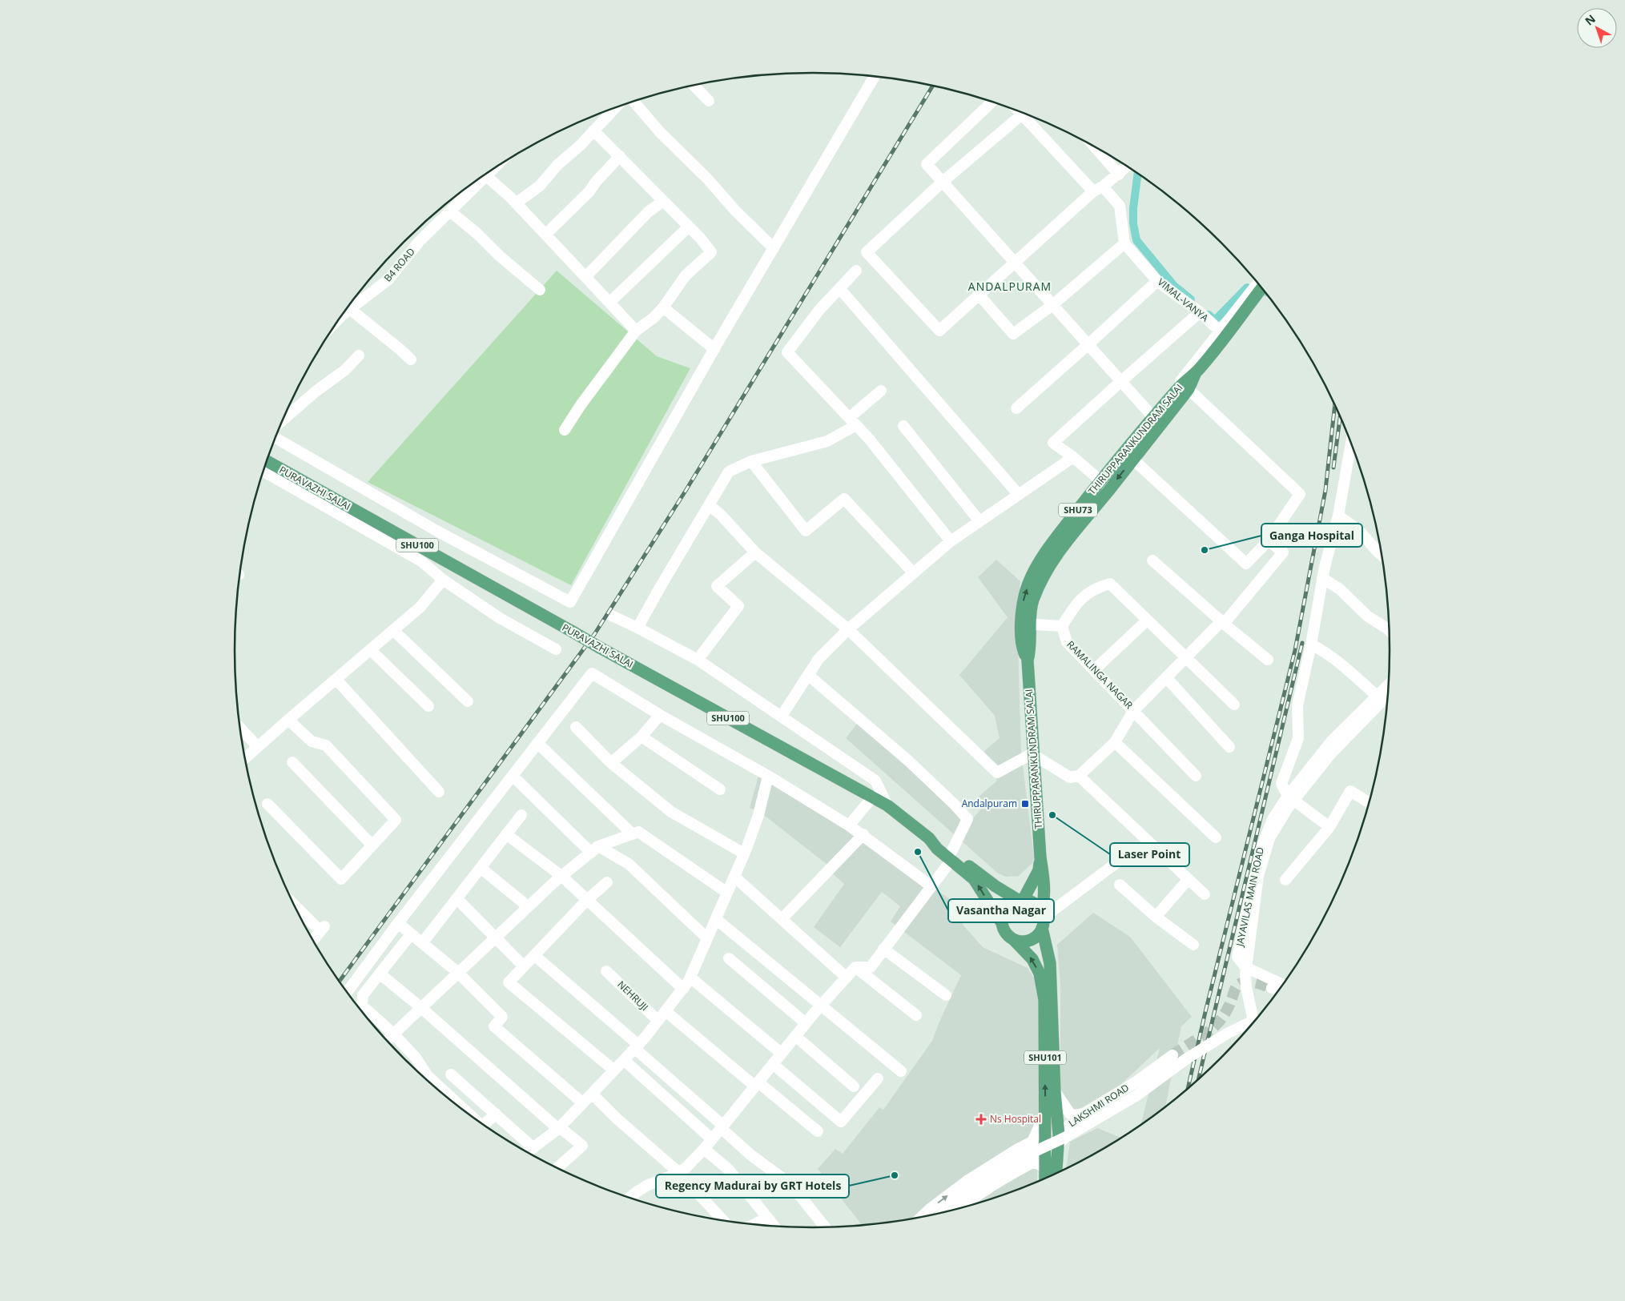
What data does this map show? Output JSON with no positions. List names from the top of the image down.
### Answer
{
  "streets": {
    "main road": [
      "THIRUPPARANKUNDRAM SALAI",
      "PURAVAZHI SALAI",
      "SHU73",
      "SHU100",
      "SHU101"
    ],
    "street": [
      "B4 ROAD",
      "VIMAL-VANYA",
      "RAMALINGA NAGAR",
      "JAYAVILAS MAIN ROAD",
      "NEHRUJI",
      "LAKSHMI ROAD"
    ]
  },
  "crossings": [
    ["THIRUPPARANKUNDRAM SALAI", "PURAVAZHI SALAI"],
    ["THIRUPPARANKUNDRAM SALAI", "SHU101"],
    ["THIRUPPARANKUNDRAM SALAI", "LAKSHMI ROAD"],
    ["PURAVAZHI SALAI", "SHU101"]
  ],
  "districts": ["ANDALPURAM"],
  "places": {
    "other": [
      "Ganga Hospital",
      "Laser Point",
      "Vasantha Nagar",
      "Regency Madurai by GRT Hotels"
    ],
    "transit": ["Andalpuram"],
    "health": ["Ns Hospital"]
  },
  "north": "top left"
}
